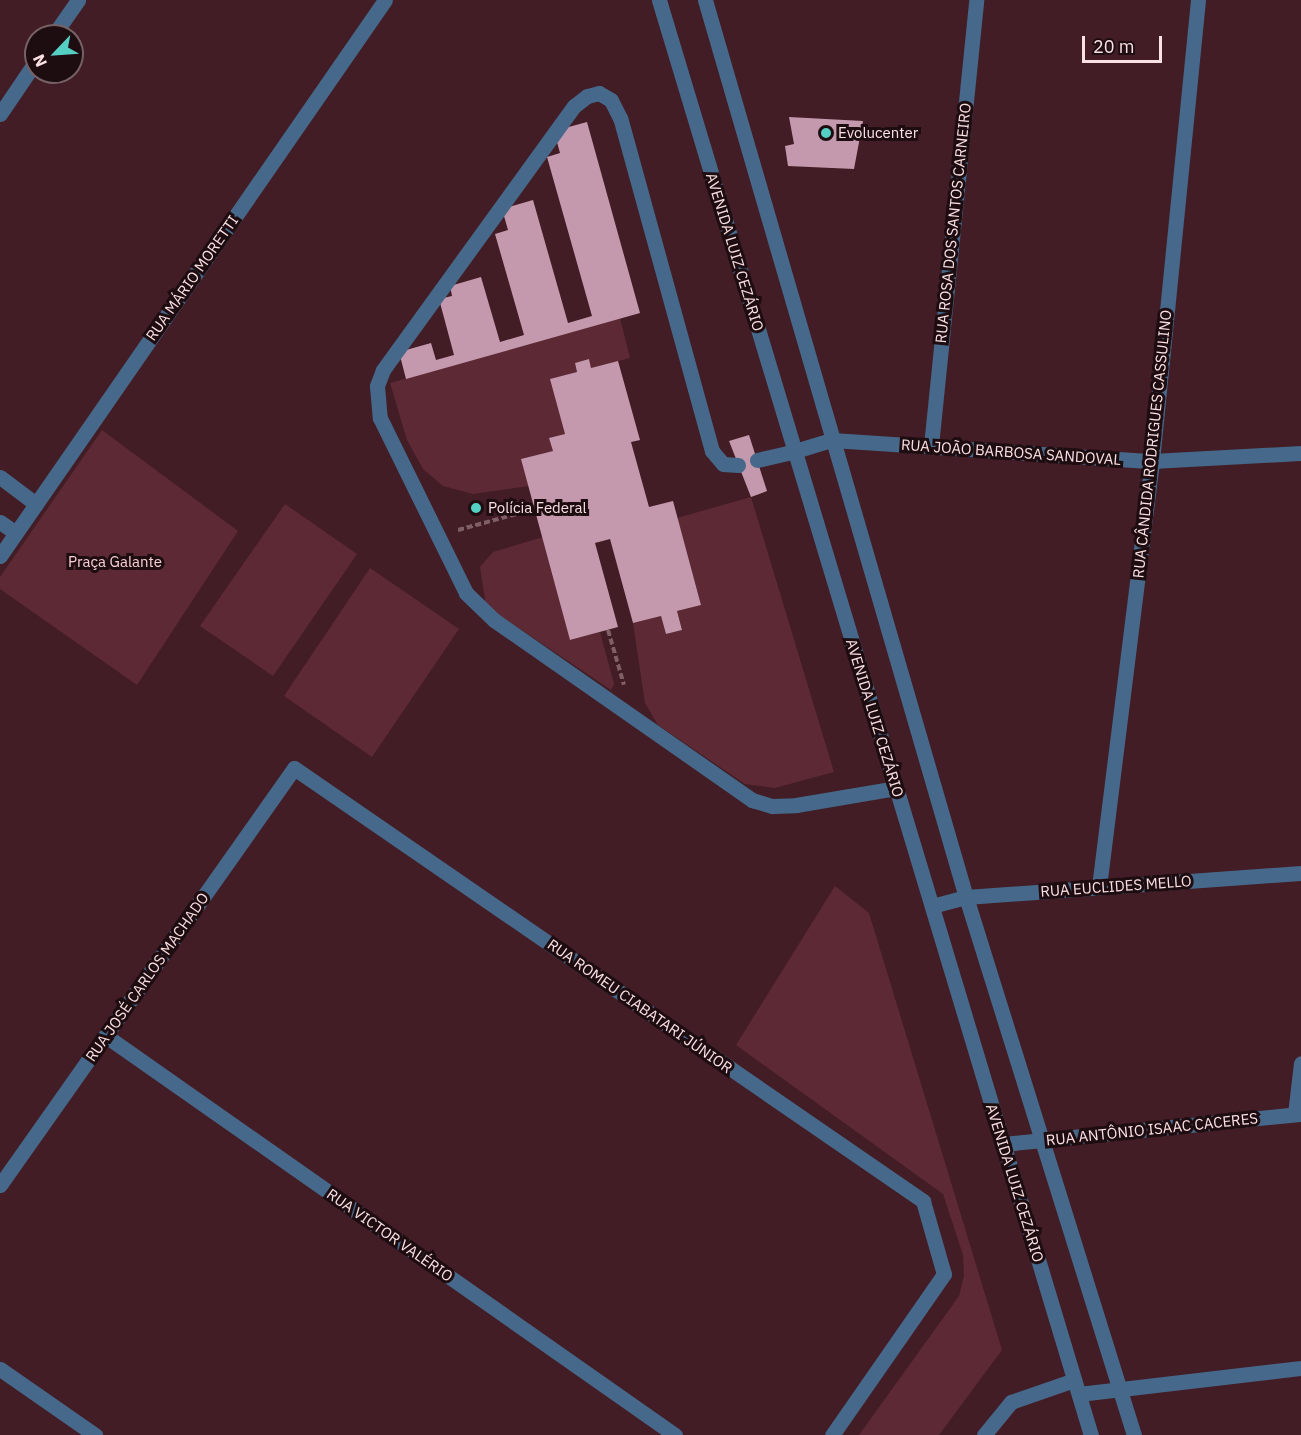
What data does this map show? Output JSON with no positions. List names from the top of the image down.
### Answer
{
  "streets": {
    "street": [
      "RUA ROSA DOS SANTOS CARNEIRO",
      "AVENIDA LUIZ CEZÁRIO",
      "RUA MÁRIO MORETTI",
      "RUA CÂNDIDA RODRIGUES CASSULINO",
      "RUA JOÃO BARBOSA SANDOVAL",
      "RUA EUCLIDES MELLO",
      "RUA JOSÉ CARLOS MACHADO",
      "RUA ROMEU CIABATARI JÚNIOR",
      "RUA ANTÔNIO ISAAC CACERES",
      "RUA VICTOR VALÉRIO"
    ]
  },
  "crossings": [
    ["RUA ROSA DOS SANTOS CARNEIRO", "RUA JOÃO BARBOSA SANDOVAL"],
    ["AVENIDA LUIZ CEZÁRIO", "RUA JOÃO BARBOSA SANDOVAL"],
    ["AVENIDA LUIZ CEZÁRIO", "RUA EUCLIDES MELLO"],
    ["AVENIDA LUIZ CEZÁRIO", "RUA ANTÔNIO ISAAC CACERES"],
    ["RUA CÂNDIDA RODRIGUES CASSULINO", "RUA JOÃO BARBOSA SANDOVAL"],
    ["RUA CÂNDIDA RODRIGUES CASSULINO", "RUA EUCLIDES MELLO"],
    ["RUA JOSÉ CARLOS MACHADO", "RUA ROMEU CIABATARI JÚNIOR"],
    ["RUA JOSÉ CARLOS MACHADO", "RUA VICTOR VALÉRIO"]
  ],
  "parks": ["Praça Galante"],
  "places": ["Evolucenter", "Polícia Federal"],
  "scale_bar": "20 m",
  "north": "bottom left"
}
